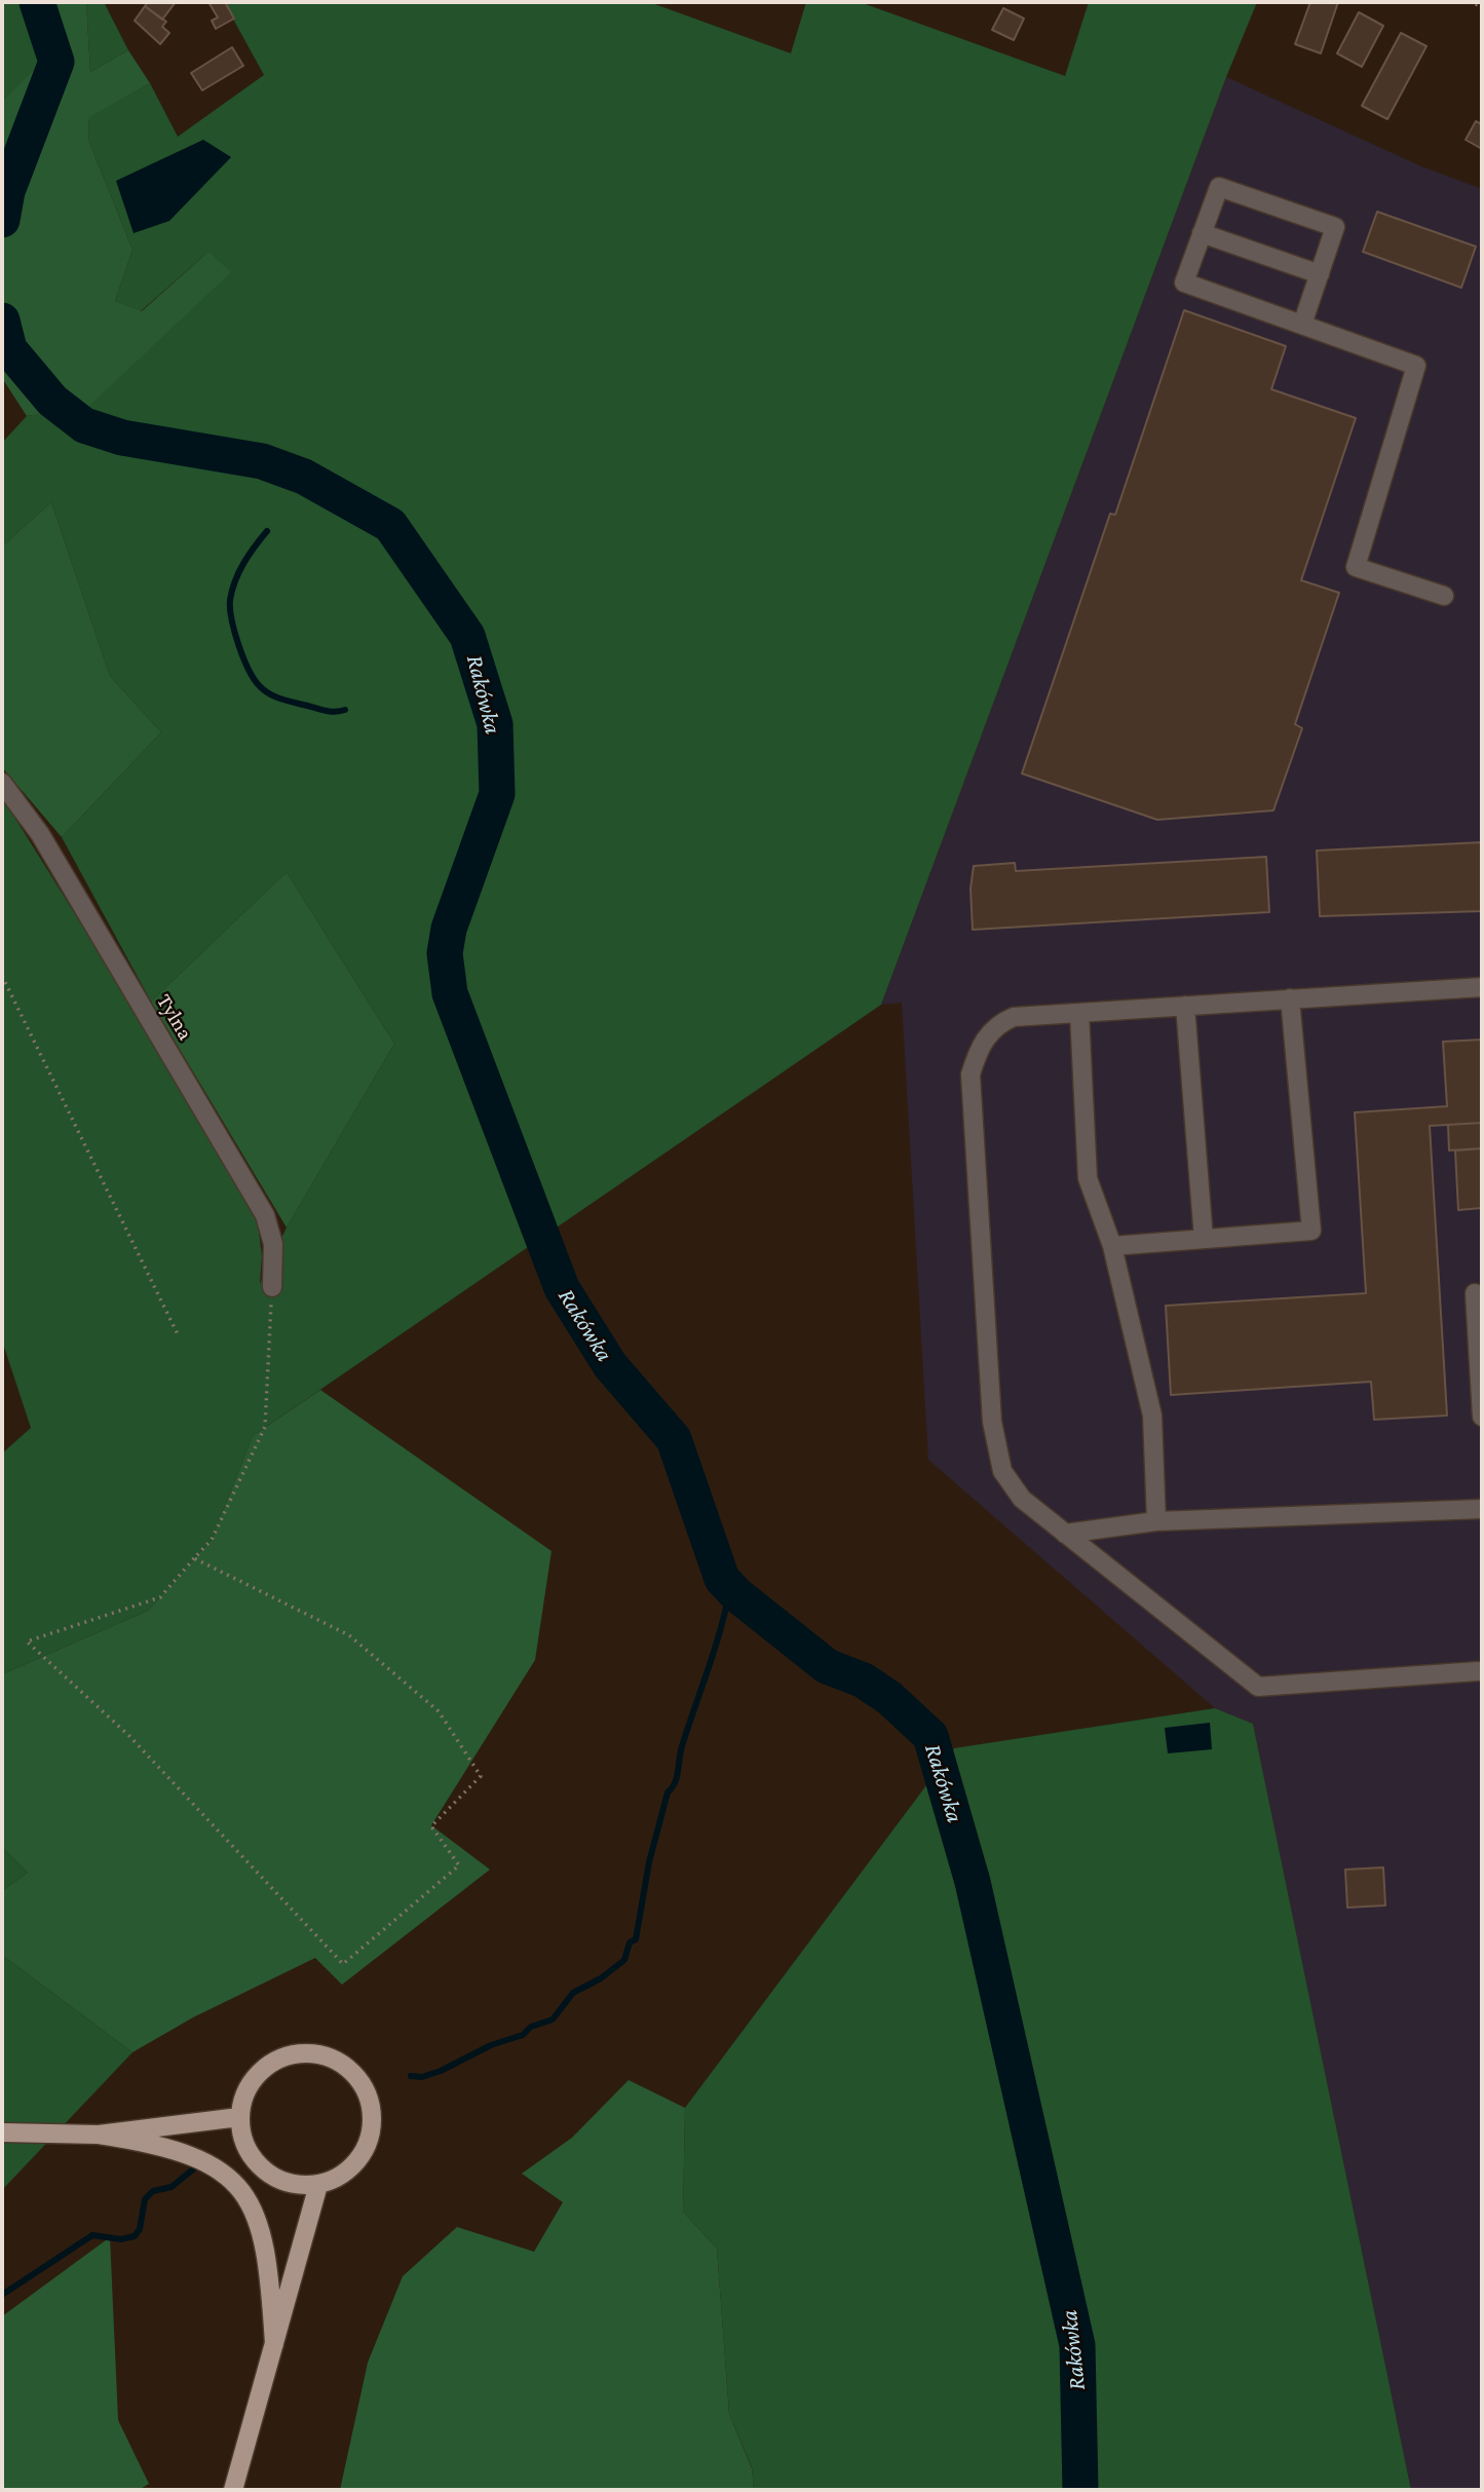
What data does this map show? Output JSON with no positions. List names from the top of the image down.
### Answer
{
  "streets": {
    "street": ["Tylna"]
  },
  "water": ["Rakówka"]
}
